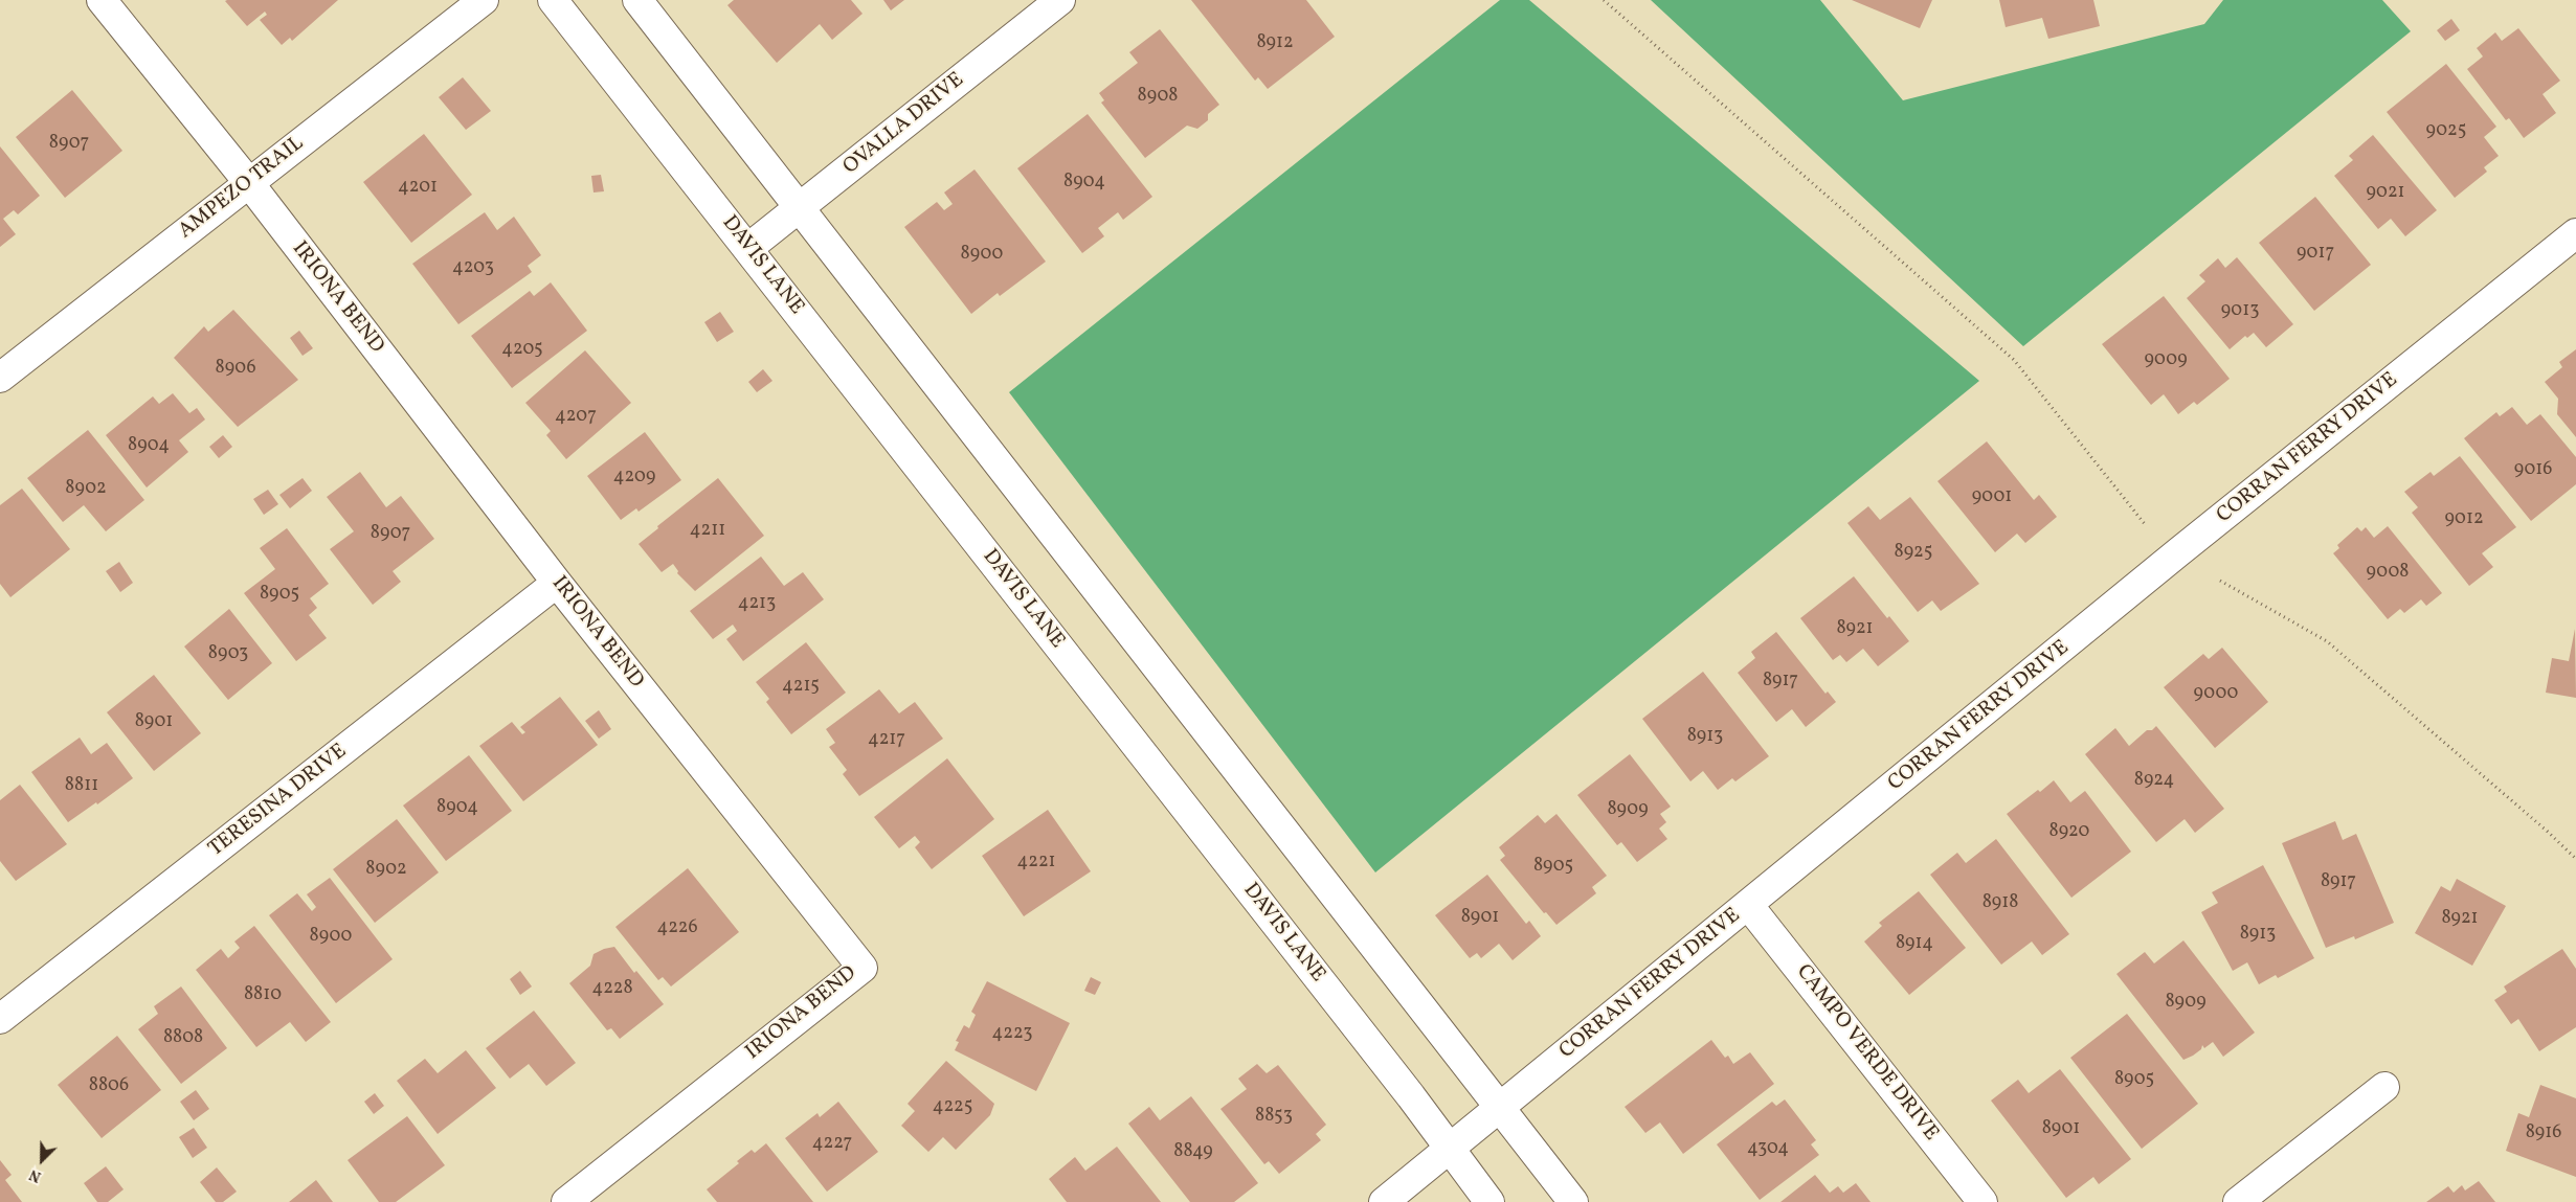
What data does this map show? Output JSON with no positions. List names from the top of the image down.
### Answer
{
  "streets": {
    "street": [
      "OVALLA DRIVE",
      "AMPEZO TRAIL",
      "DAVIS LANE",
      "IRIONA BEND",
      "CORRAN FERRY DRIVE",
      "TERESINA DRIVE",
      "CAMPO VERDE DRIVE"
    ]
  },
  "crossings": [
    ["OVALLA DRIVE", "DAVIS LANE"],
    ["AMPEZO TRAIL", "IRIONA BEND"],
    ["DAVIS LANE", "CORRAN FERRY DRIVE"],
    ["IRIONA BEND", "TERESINA DRIVE"],
    ["CORRAN FERRY DRIVE", "CAMPO VERDE DRIVE"]
  ],
  "house_numbers": [
    "8912",
    "8908",
    "9025",
    "8907",
    "8904",
    "4201",
    "9021",
    "9017",
    "8900",
    "4203",
    "9013",
    "4205",
    "9009",
    "8906",
    "4207",
    "8904",
    "9016",
    "4209",
    "8902",
    "9001",
    "9012",
    "4211",
    "8907",
    "8925",
    "9008",
    "8905",
    "4213",
    "8921",
    "8903",
    "8917",
    "4215",
    "9000",
    "8901",
    "8913",
    "4217",
    "8924",
    "8811",
    "8904",
    "8909",
    "8920",
    "4221",
    "8905",
    "8902",
    "8917",
    "8918",
    "8901",
    "8921",
    "4226",
    "8913",
    "8900",
    "8914",
    "4228",
    "8810",
    "8909",
    "4223",
    "8808",
    "8905",
    "8806",
    "4225",
    "8853",
    "8901",
    "8916",
    "4227",
    "4304",
    "8849"
  ],
  "north": "bottom left"
}
